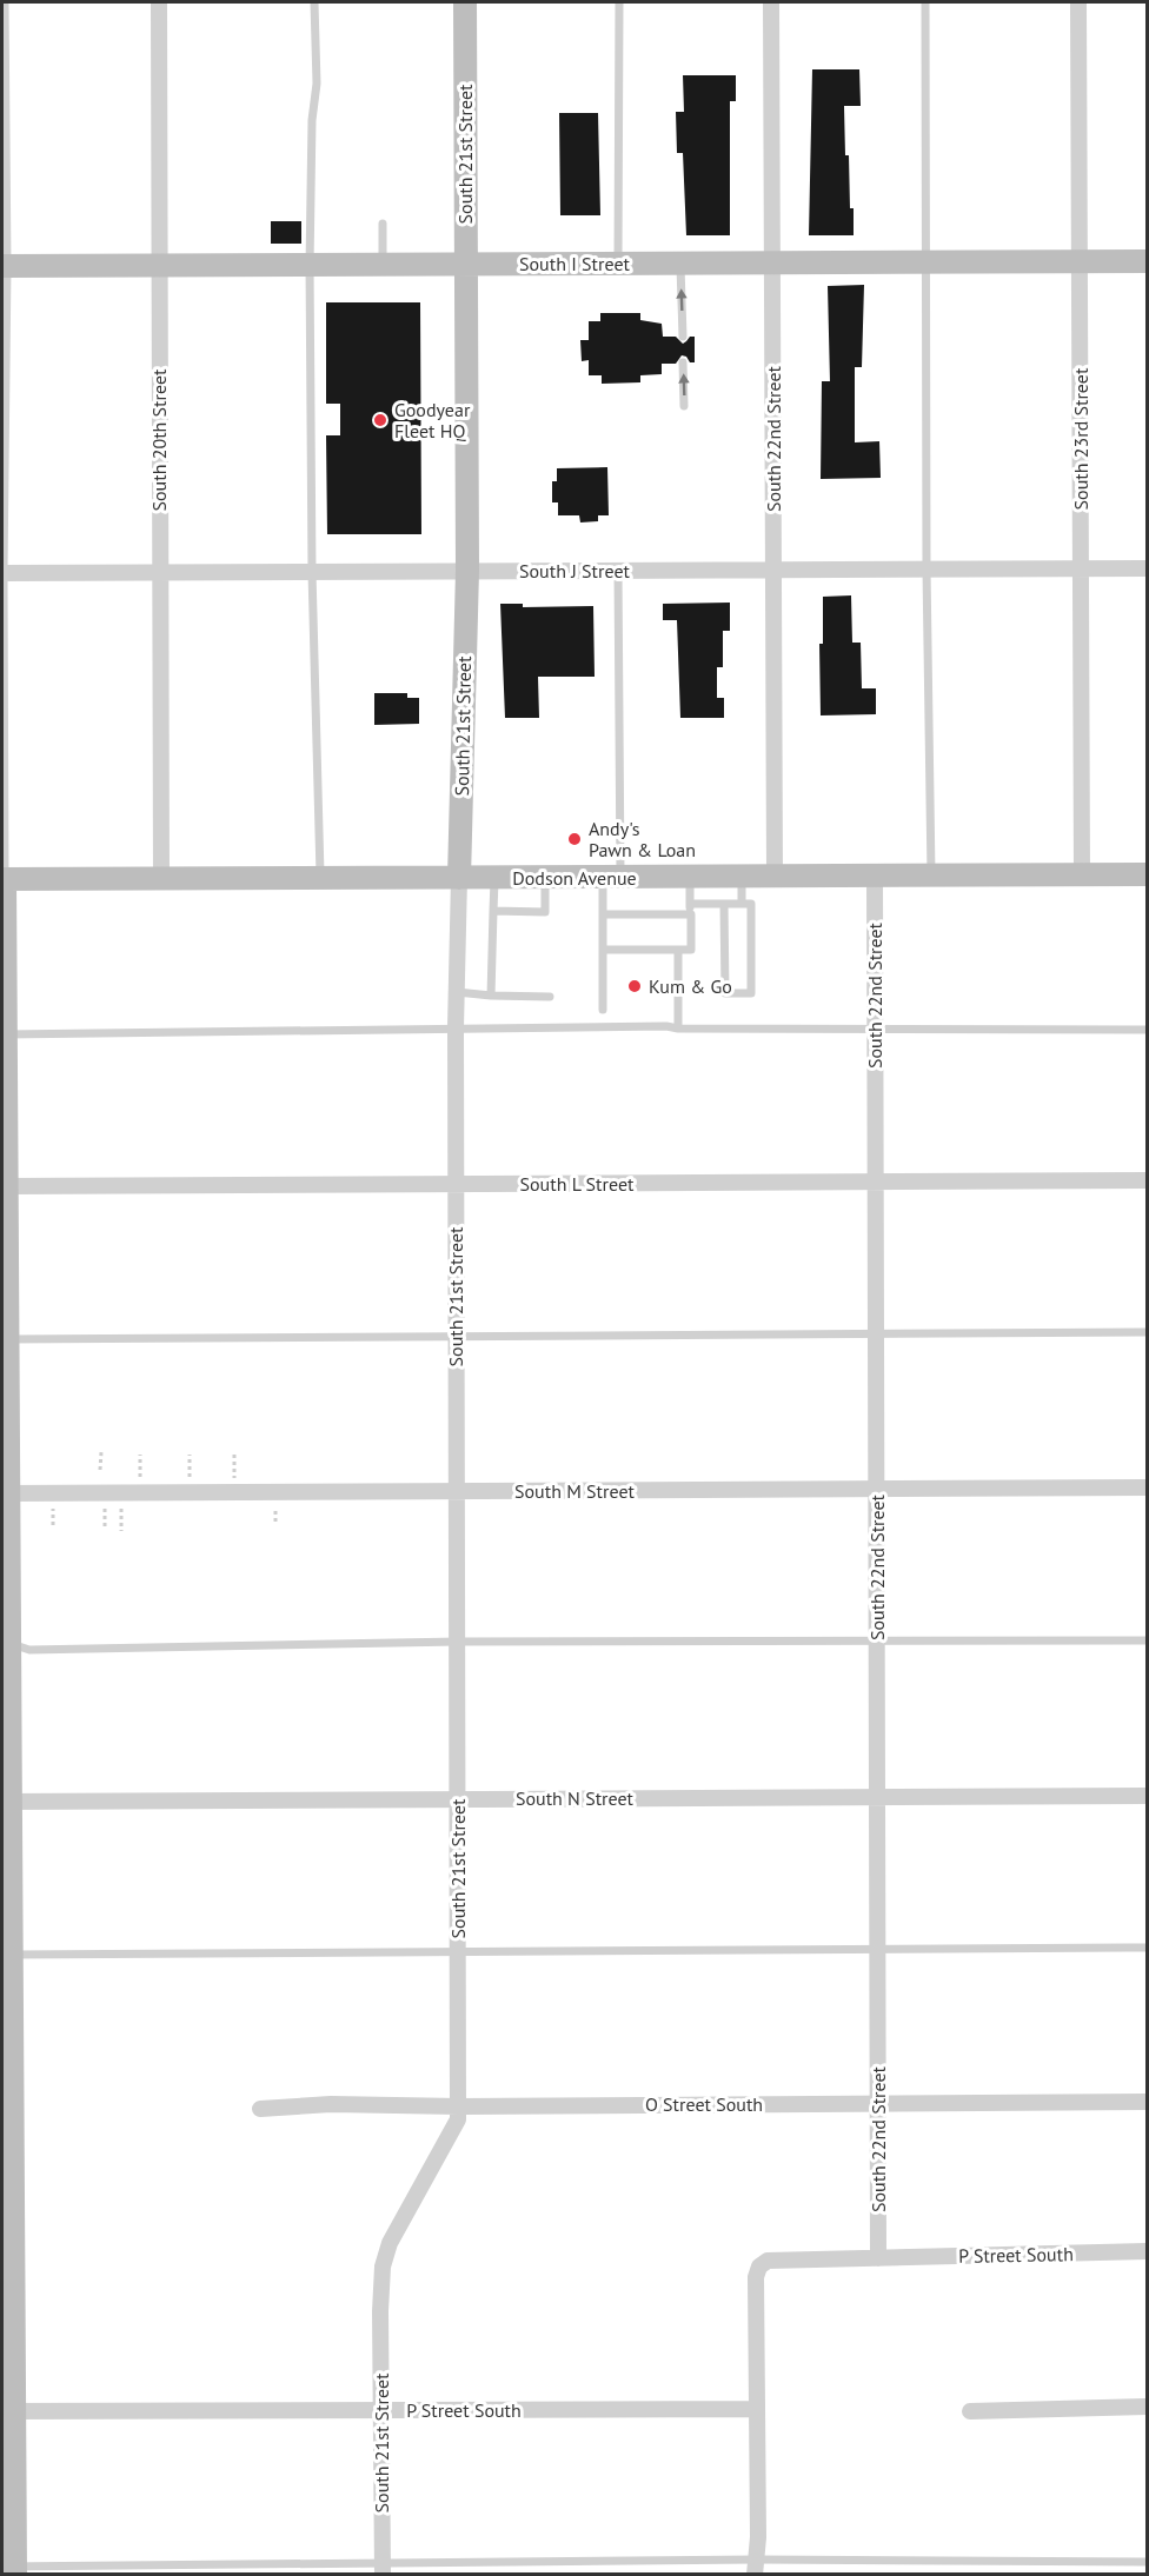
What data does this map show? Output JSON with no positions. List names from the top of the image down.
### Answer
{
  "streets": {
    "street": [
      "South 21st Street",
      "South I Street",
      "South 22nd Street",
      "South 23rd Street",
      "South 20th Street",
      "South J Street",
      "Dodson Avenue",
      "South L Street",
      "South M Street",
      "South N Street",
      "O Street South",
      "P Street South"
    ]
  },
  "crossings": [
    ["South 21st Street", "South I Street"],
    ["South 21st Street", "South J Street"],
    ["South 21st Street", "Dodson Avenue"],
    ["South 21st Street", "South L Street"],
    ["South 21st Street", "South M Street"],
    ["South 21st Street", "South N Street"],
    ["South 21st Street", "O Street South"],
    ["South 21st Street", "P Street South"],
    ["South I Street", "South 22nd Street"],
    ["South I Street", "South 23rd Street"],
    ["South I Street", "South 20th Street"],
    ["South 22nd Street", "South J Street"],
    ["South 22nd Street", "Dodson Avenue"],
    ["South 22nd Street", "South L Street"],
    ["South 22nd Street", "South M Street"],
    ["South 22nd Street", "South N Street"],
    ["South 22nd Street", "O Street South"],
    ["South 22nd Street", "P Street South"],
    ["South 23rd Street", "South J Street"],
    ["South 23rd Street", "Dodson Avenue"],
    ["South 20th Street", "South J Street"],
    ["South 20th Street", "Dodson Avenue"]
  ],
  "places": ["Goodyear Fleet HQ", "Andy's Pawn & Loan", "Kum & Go"]
}
